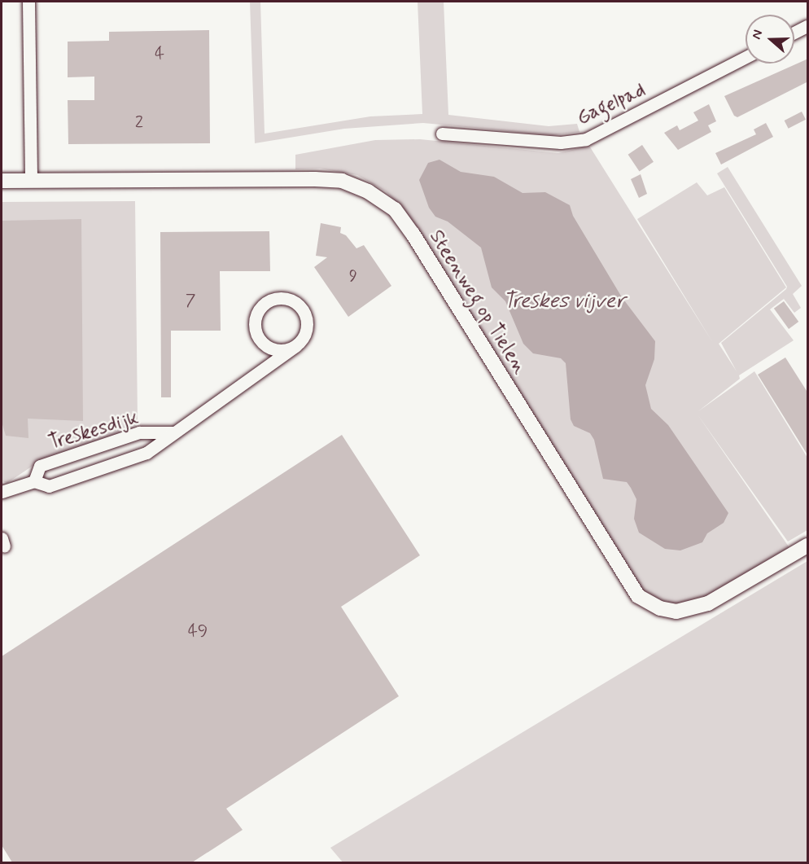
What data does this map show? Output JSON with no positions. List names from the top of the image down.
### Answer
{
  "streets": {
    "street": ["Gagelpad", "Steenweg op Tielen", "Treskesdijk"]
  },
  "water": ["Treskes vijver"],
  "house_numbers": [
    "4",
    "2",
    "9",
    "7",
    "49"
  ],
  "north": "left"
}
